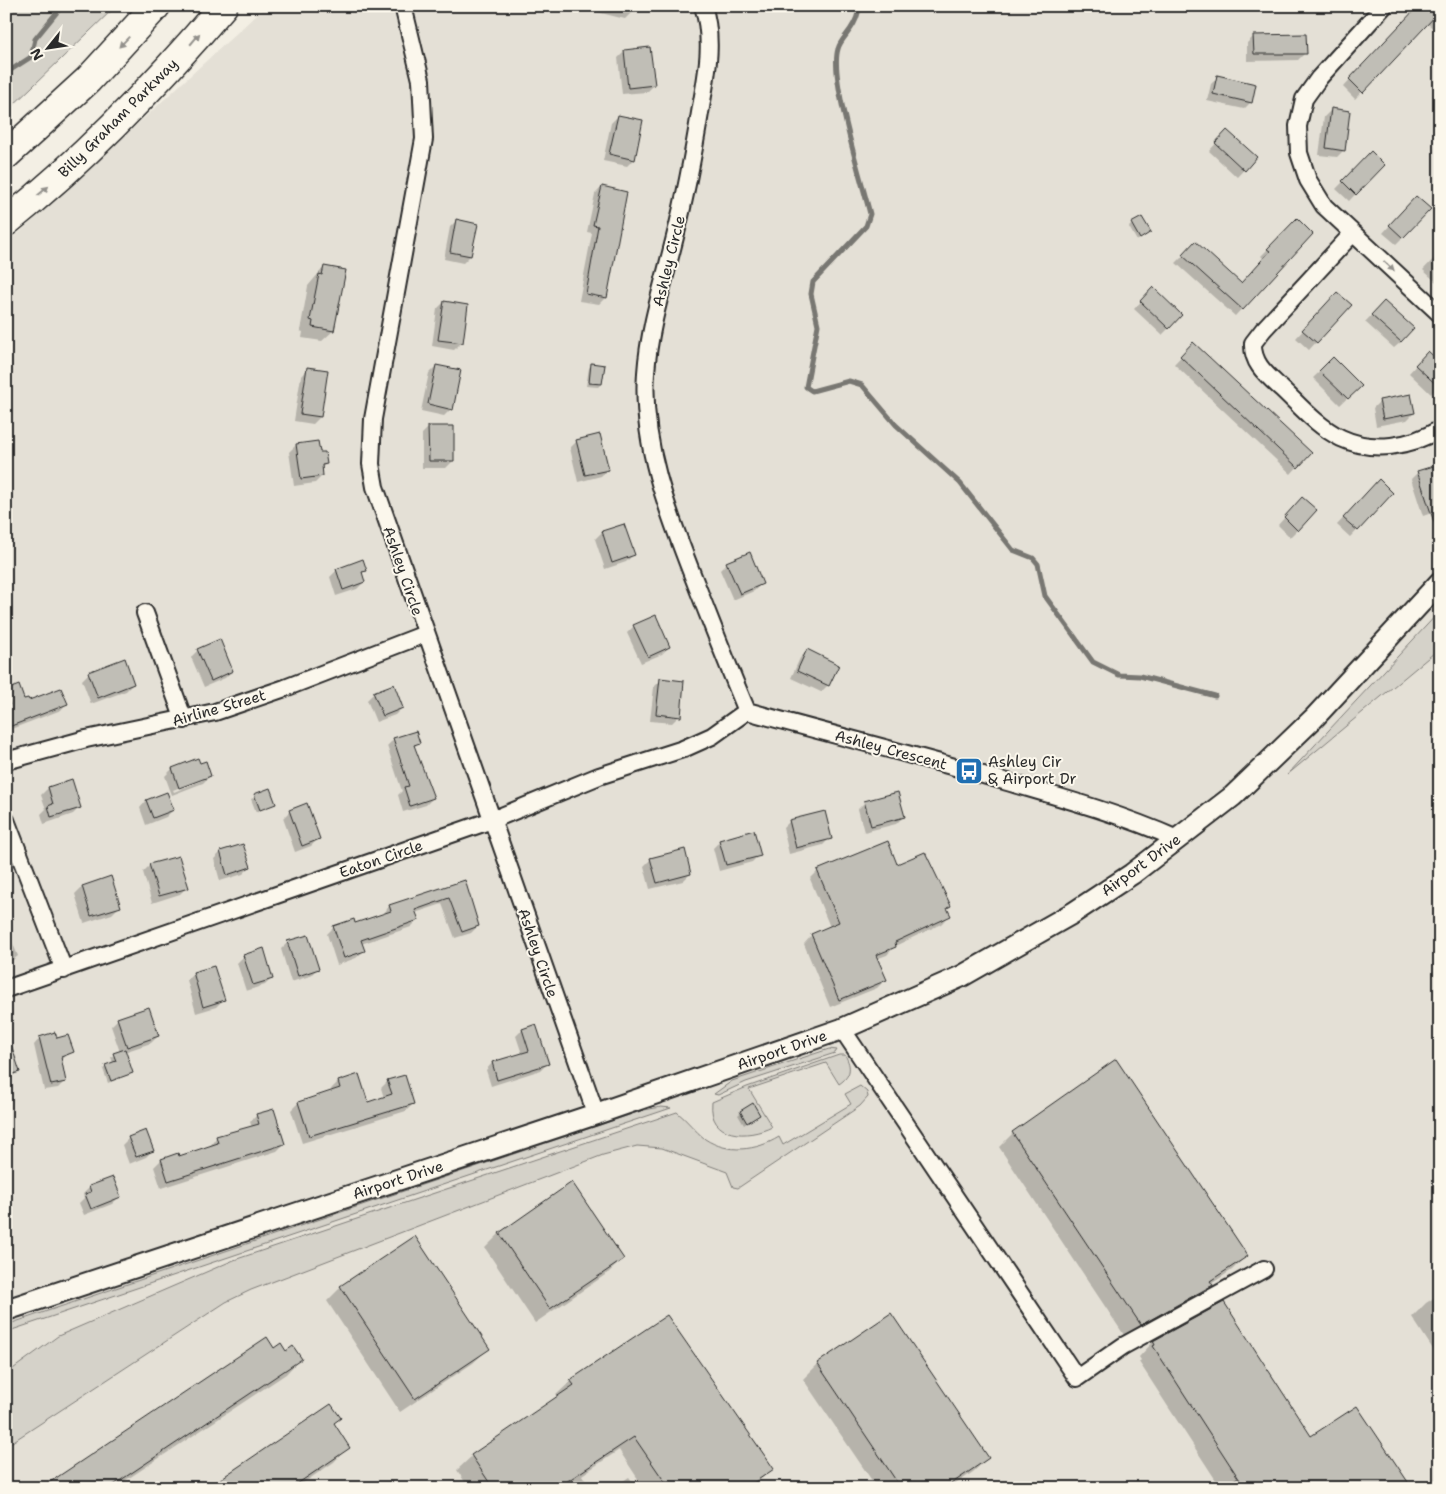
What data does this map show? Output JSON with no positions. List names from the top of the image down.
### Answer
{
  "streets": {
    "highway": ["Billy Graham Parkway"],
    "street": [
      "Ashley Circle",
      "Airline Street",
      "Ashley Crescent",
      "Eaton Circle",
      "Airport Drive"
    ]
  },
  "crossings": [
    ["Ashley Circle", "Airline Street"],
    ["Ashley Circle", "Ashley Crescent"],
    ["Ashley Circle", "Eaton Circle"],
    ["Ashley Circle", "Airport Drive"],
    ["Ashley Crescent", "Eaton Circle"],
    ["Ashley Crescent", "Airport Drive"]
  ],
  "places": {
    "bus stop": ["Ashley Cir & Airport Dr"]
  },
  "north": "bottom left"
}
